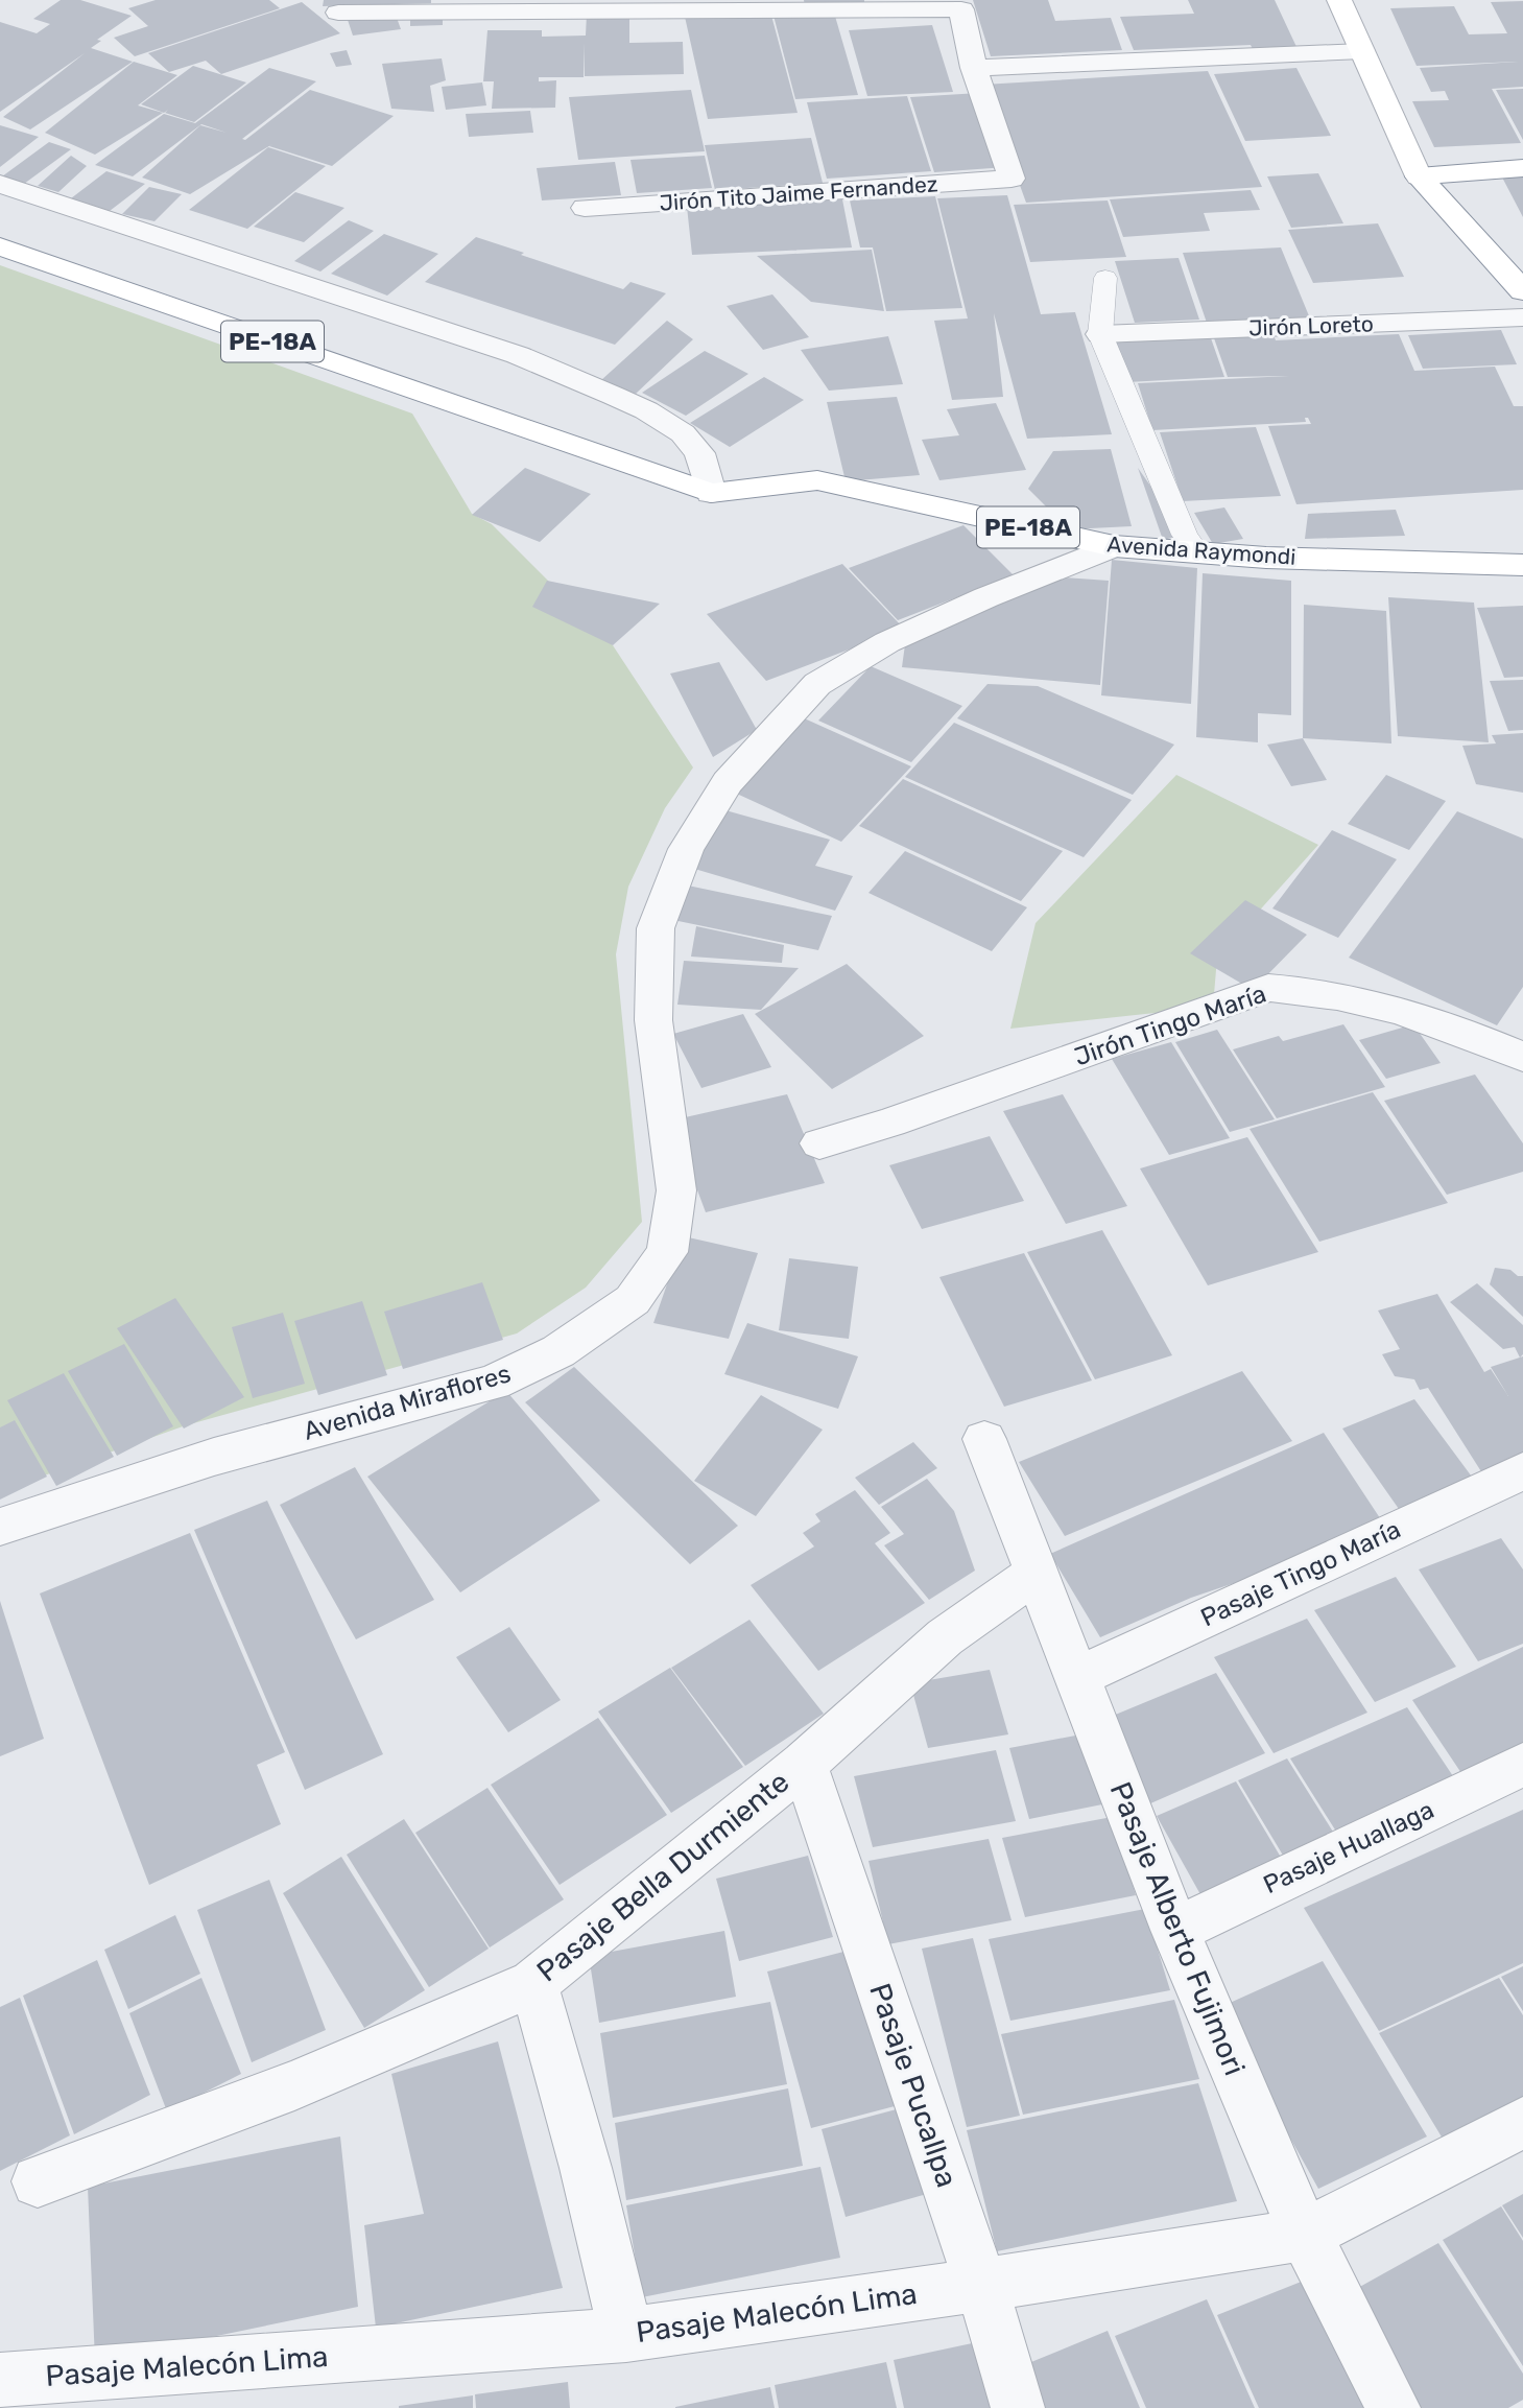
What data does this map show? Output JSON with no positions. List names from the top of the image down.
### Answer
{
  "streets": {
    "main road": ["PE-18A", "Avenida Raymondi"],
    "street": [
      "Jirón Tito Jaime Fernandez",
      "Jirón Loreto",
      "Jirón Tingo María",
      "Avenida Miraflores",
      "Pasaje Tingo María",
      "Pasaje Huallaga",
      "Pasaje Bella Durmiente",
      "Pasaje Alberto Fujimori",
      "Pasaje Pucallpa",
      "Pasaje Malecón Lima"
    ]
  },
  "crossings": [
    ["Avenida Raymondi", "Avenida Miraflores"],
    ["Pasaje Tingo María", "Pasaje Alberto Fujimori"],
    ["Pasaje Huallaga", "Pasaje Alberto Fujimori"],
    ["Pasaje Bella Durmiente", "Pasaje Alberto Fujimori"],
    ["Pasaje Bella Durmiente", "Pasaje Pucallpa"],
    ["Pasaje Alberto Fujimori", "Pasaje Malecón Lima"],
    ["Pasaje Pucallpa", "Pasaje Malecón Lima"]
  ]
}
